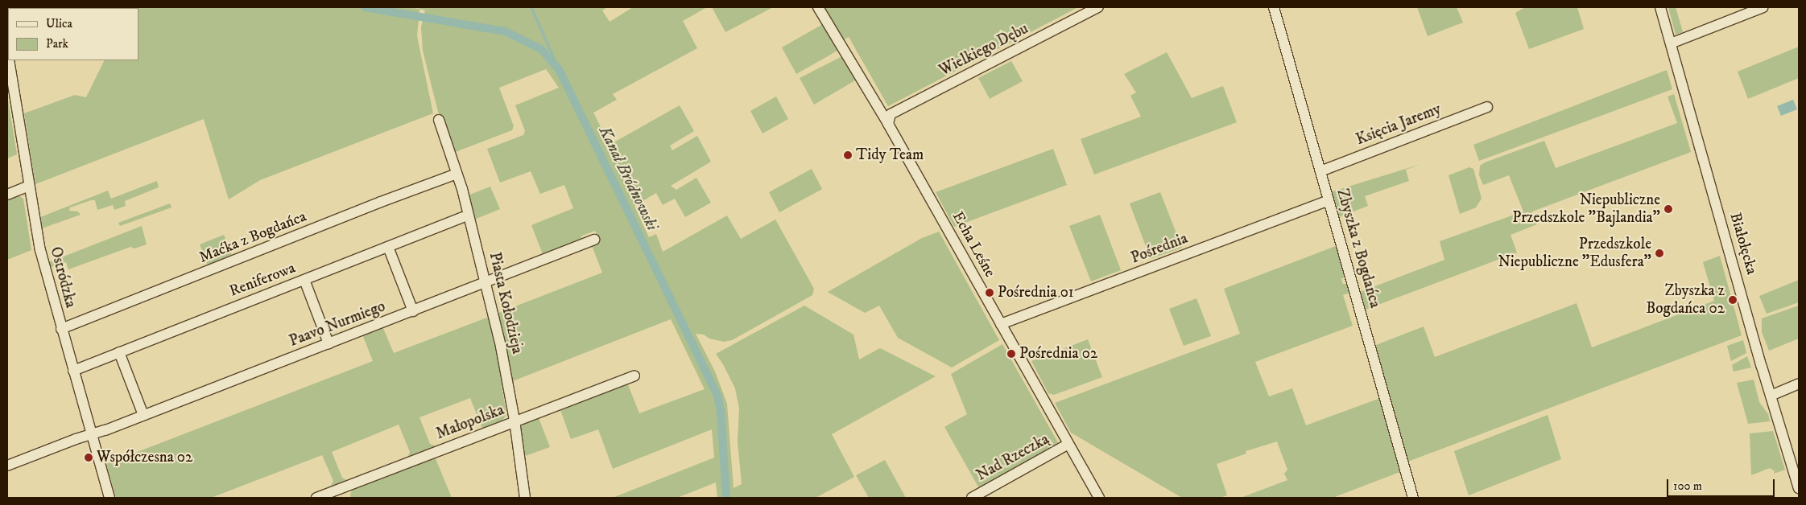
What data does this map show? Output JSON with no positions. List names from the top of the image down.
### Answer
{
  "streets": {
    "street": [
      "Wielkiego Dębu",
      "Księcia Jaremy",
      "Maćka z Bogdańca",
      "Białołęcka",
      "Echa Leśne",
      "Pośrednia",
      "Zbyszka z Bogdańca",
      "Ostródzka",
      "Reniferowa",
      "Piasta Kołodzieja",
      "Paavo Nurmiego",
      "Małopolska",
      "Nad Rzeczką"
    ]
  },
  "crossings": [
    ["Wielkiego Dębu", "Echa Leśne"],
    ["Księcia Jaremy", "Zbyszka z Bogdańca"],
    ["Maćka z Bogdańca", "Ostródzka"],
    ["Maćka z Bogdańca", "Piasta Kołodzieja"],
    ["Echa Leśne", "Pośrednia"],
    ["Echa Leśne", "Nad Rzeczką"],
    ["Pośrednia", "Zbyszka z Bogdańca"],
    ["Ostródzka", "Reniferowa"],
    ["Ostródzka", "Paavo Nurmiego"],
    ["Piasta Kołodzieja", "Paavo Nurmiego"],
    ["Piasta Kołodzieja", "Małopolska"]
  ],
  "water": ["Kanał Bródnowski"],
  "places": [
    "Tidy Team",
    "Niepubliczne Przedszkole \"Bajlandia\"",
    "Przedszkole Niepubliczne \"Edusfera\"",
    "Pośrednia 01",
    "Zbyszka z Bogdańca 02",
    "Pośrednia 02",
    "Współczesna 02"
  ],
  "legend": ["Ulica", "Park"],
  "scale_bar": "100 m"
}
